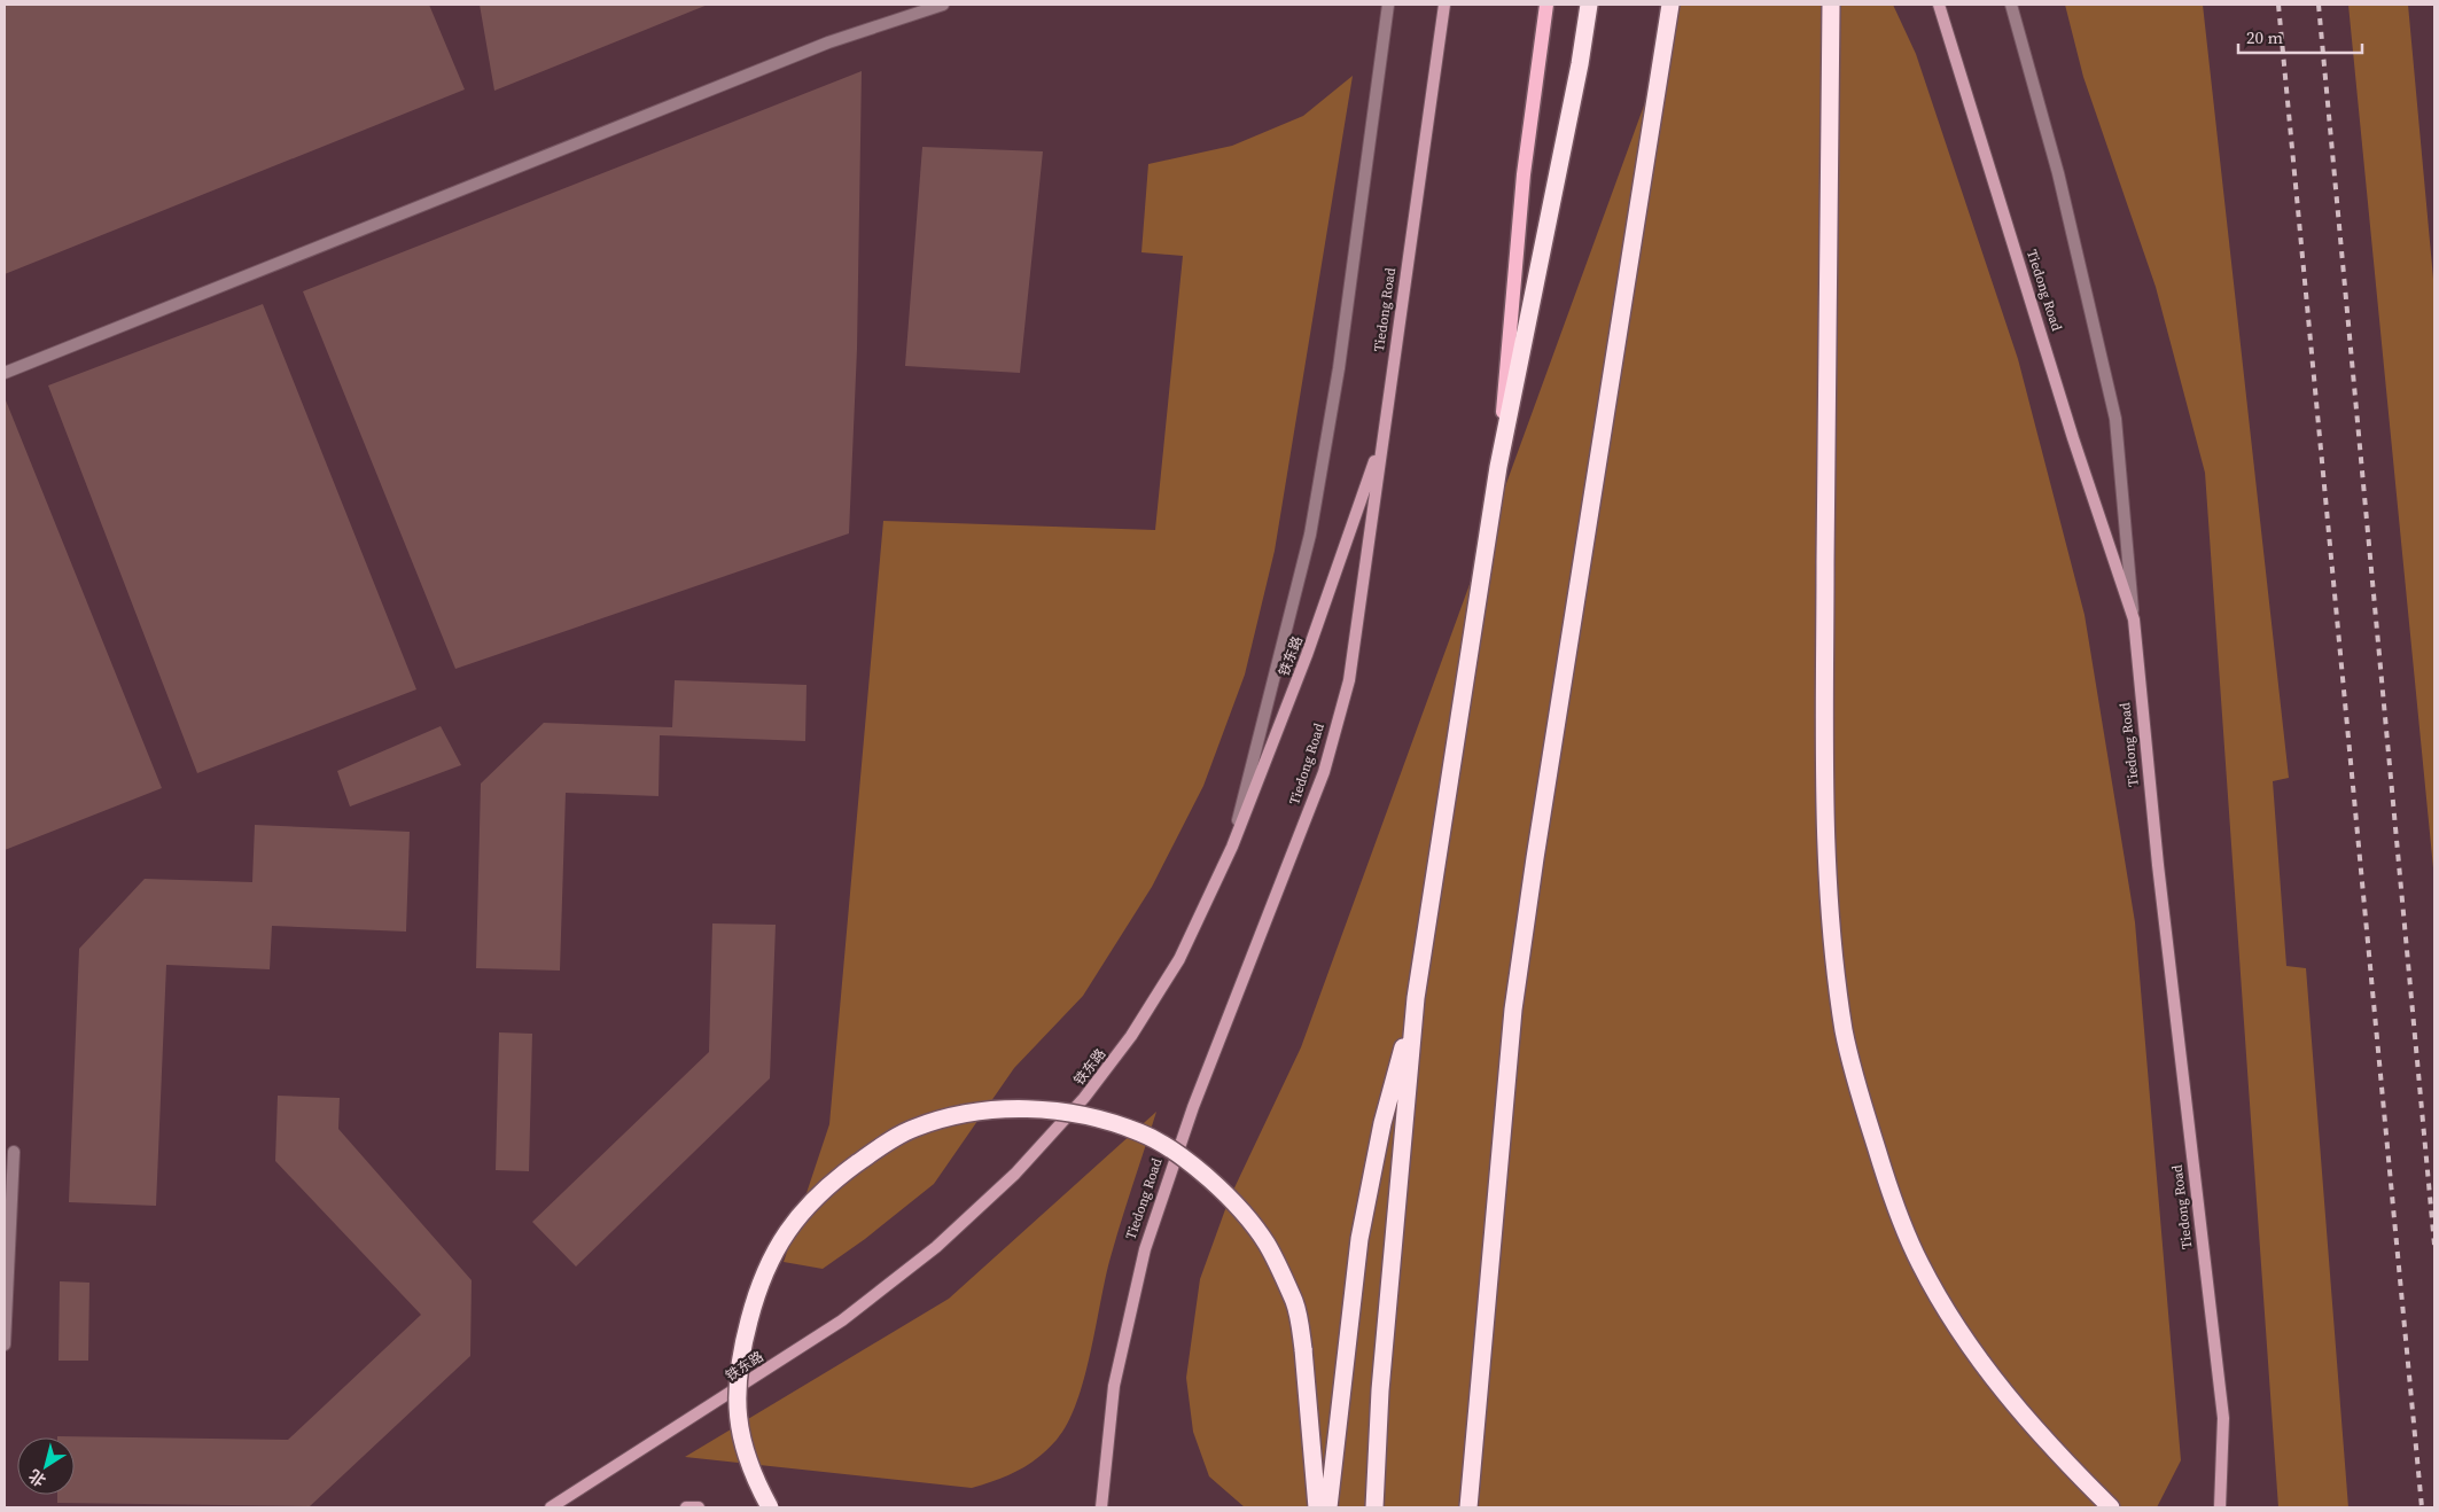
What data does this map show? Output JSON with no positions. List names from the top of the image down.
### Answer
{
  "streets": {
    "street": ["Tiedong Road", "铁东路"]
  },
  "crossings": [
    ["Tiedong Road", "铁东路"]
  ],
  "scale_bar": "20 m",
  "north": "bottom left"
}
